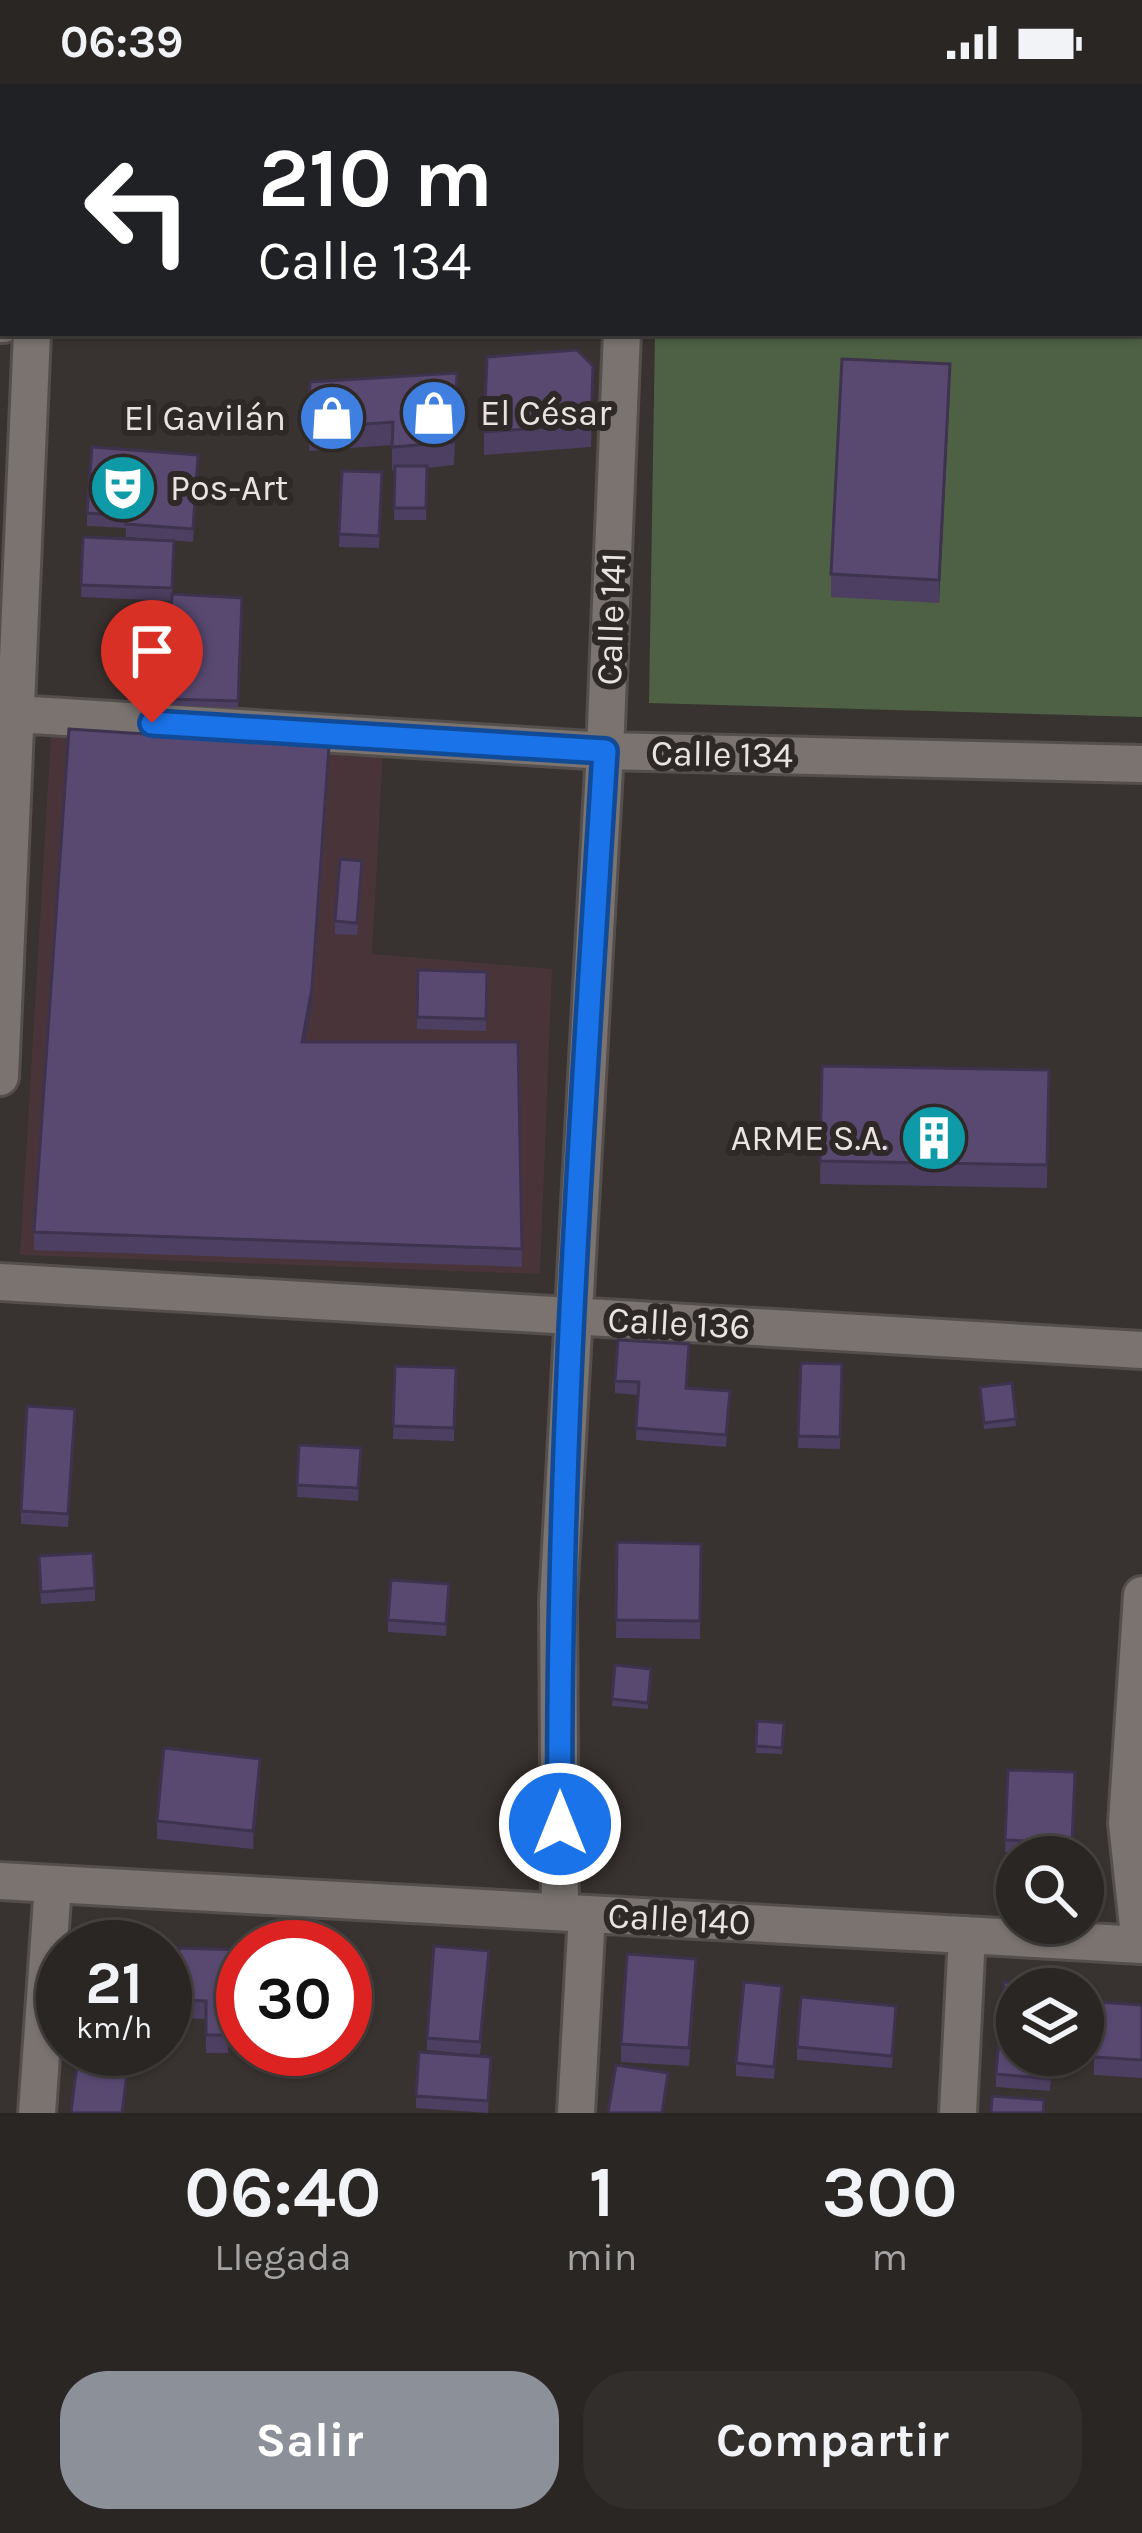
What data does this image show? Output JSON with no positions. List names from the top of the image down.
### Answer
{
  "streets": {
    "street": [
      "Calle 141",
      "Calle 134",
      "Calle 136",
      "Calle 140"
    ]
  },
  "crossings": [
    ["Calle 141", "Calle 134"],
    ["Calle 141", "Calle 136"],
    ["Calle 141", "Calle 140"]
  ],
  "places": {
    "shop": ["El César", "El Gavilán"],
    "theatre": ["Pos-Art"],
    "building": ["ARME S.A."]
  },
  "page": {
    "status": "06:39",
    "turn": ["210 m", "Calle 134"],
    "speed": "21 km/h",
    "limit": "30",
    "eta": [
      "06:40",
      "Llegada",
      "1",
      "min",
      "300",
      "m"
    ],
    "buttons": ["Salir", "Compartir"]
  }
}
